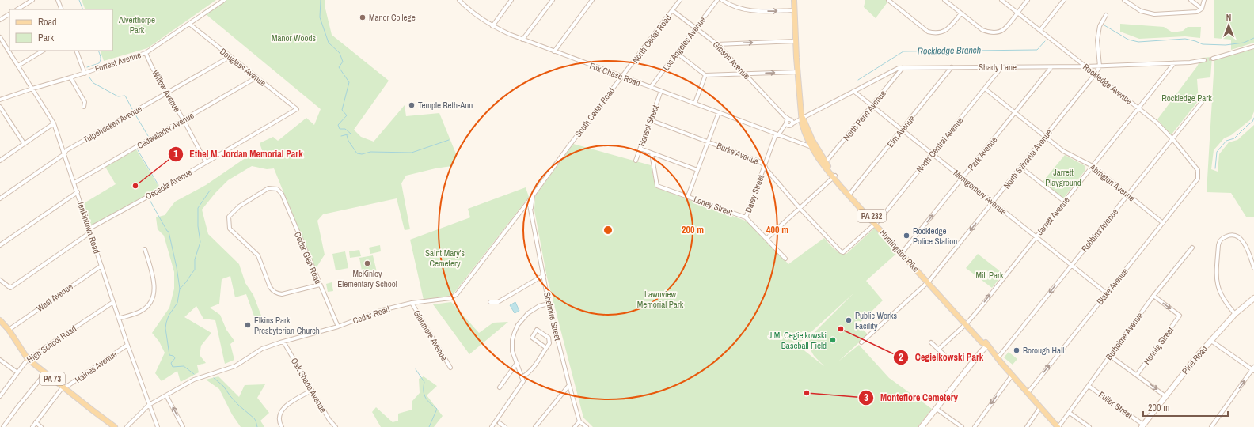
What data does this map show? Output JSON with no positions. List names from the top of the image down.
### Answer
{
  "streets": {
    "main road": ["PA 232", "Huntingdon Pike", "PA 73"],
    "street": [
      "North Cedar Road",
      "Los Angeles Avenue",
      "Gibson Avenue",
      "Forrest Avenue",
      "Douglass Avenue",
      "Shady Lane",
      "Fox Chase Road",
      "Rockledge Avenue",
      "Willow Avenue",
      "South Cedar Road",
      "North Penn Avenue",
      "Tulpehocken Avenue",
      "Hensel Street",
      "Cadwalader Avenue",
      "Elm Avenue",
      "North Central Avenue",
      "Burke Avenue",
      "Park Avenue",
      "North Sylvania Avenue",
      "Abington Avenue",
      "Osceola Avenue",
      "Montgomery Avenue",
      "Daley Street",
      "Loney Street",
      "Jarrett Avenue",
      "Jenkintown Road",
      "Robbins Avenue",
      "Cedar Glen Road",
      "Blake Avenue",
      "West Avenue",
      "Cedar Road",
      "Shelmire Street",
      "Glenmore Avenue",
      "Burholme Avenue",
      "High School Road",
      "Hennig Street",
      "Pine Road",
      "Haines Avenue",
      "Oak Shade Avenue",
      "Fuller Street"
    ]
  },
  "crossings": [
    ["North Cedar Road", "Gibson Avenue"],
    ["North Cedar Road", "Fox Chase Road"],
    ["North Cedar Road", "South Cedar Road"],
    ["Los Angeles Avenue", "Gibson Avenue"],
    ["Los Angeles Avenue", "Fox Chase Road"],
    ["Forrest Avenue", "Douglass Avenue"],
    ["Forrest Avenue", "Willow Avenue"],
    ["Forrest Avenue", "Jenkintown Road"],
    ["Douglass Avenue", "Tulpehocken Avenue"],
    ["Douglass Avenue", "Cadwalader Avenue"],
    ["Douglass Avenue", "Osceola Avenue"],
    ["Shady Lane", "Rockledge Avenue"],
    ["Shady Lane", "North Penn Avenue"],
    ["Shady Lane", "Elm Avenue"],
    ["Shady Lane", "North Central Avenue"],
    ["Shady Lane", "Park Avenue"],
    ["Shady Lane", "North Sylvania Avenue"],
    ["Shady Lane", "Montgomery Avenue"],
    ["Shady Lane", "Jarrett Avenue"],
    ["Shady Lane", "Huntingdon Pike"],
    ["Fox Chase Road", "South Cedar Road"],
    ["Fox Chase Road", "Hensel Street"],
    ["Fox Chase Road", "Daley Street"],
    ["Fox Chase Road", "Huntingdon Pike"],
    ["Rockledge Avenue", "North Sylvania Avenue"],
    ["Rockledge Avenue", "Jarrett Avenue"],
    ["Rockledge Avenue", "Robbins Avenue"],
    ["Rockledge Avenue", "Blake Avenue"],
    ["Willow Avenue", "Tulpehocken Avenue"],
    ["Willow Avenue", "Cadwalader Avenue"],
    ["Willow Avenue", "Osceola Avenue"],
    ["South Cedar Road", "Cedar Road"],
    ["North Penn Avenue", "Montgomery Avenue"],
    ["North Penn Avenue", "Huntingdon Pike"],
    ["Tulpehocken Avenue", "Jenkintown Road"],
    ["Hensel Street", "Burke Avenue"],
    ["Cadwalader Avenue", "Jenkintown Road"],
    ["Elm Avenue", "Montgomery Avenue"],
    ["Elm Avenue", "Huntingdon Pike"],
    ["North Central Avenue", "Burke Avenue"],
    ["North Central Avenue", "Abington Avenue"],
    ["North Central Avenue", "Montgomery Avenue"],
    ["North Central Avenue", "Huntingdon Pike"],
    ["Burke Avenue", "Daley Street"],
    ["Park Avenue", "Abington Avenue"],
    ["Park Avenue", "Montgomery Avenue"],
    ["Park Avenue", "Huntingdon Pike"],
    ["North Sylvania Avenue", "Abington Avenue"],
    ["North Sylvania Avenue", "Montgomery Avenue"],
    ["North Sylvania Avenue", "Huntingdon Pike"],
    ["Abington Avenue", "Jarrett Avenue"],
    ["Abington Avenue", "Robbins Avenue"],
    ["Abington Avenue", "Blake Avenue"],
    ["Osceola Avenue", "Jenkintown Road"],
    ["Montgomery Avenue", "Jarrett Avenue"],
    ["Montgomery Avenue", "Robbins Avenue"],
    ["Montgomery Avenue", "Blake Avenue"],
    ["Daley Street", "Loney Street"],
    ["PA 232", "Huntingdon Pike"],
    ["PA 232", "Burholme Avenue"],
    ["Jarrett Avenue", "Huntingdon Pike"],
    ["Jenkintown Road", "West Avenue"],
    ["Jenkintown Road", "Cedar Road"],
    ["Jenkintown Road", "High School Road"],
    ["Jenkintown Road", "Haines Avenue"],
    ["Robbins Avenue", "Huntingdon Pike"],
    ["Huntingdon Pike", "Blake Avenue"],
    ["Cedar Glen Road", "Cedar Road"],
    ["West Avenue", "PA 73"],
    ["Cedar Road", "Shelmire Street"],
    ["Cedar Road", "Glenmore Avenue"],
    ["Cedar Road", "Oak Shade Avenue"],
    ["Burholme Avenue", "Hennig Street"],
    ["Burholme Avenue", "Fuller Street"],
    ["High School Road", "PA 73"],
    ["Pine Road", "Fuller Street"],
    ["Haines Avenue", "PA 73"]
  ],
  "one_way": ["Park Avenue", "Robbins Avenue", "Blake Avenue"],
  "water": ["Rockledge Branch"],
  "parks": [
    "Alverthorpe Park",
    "Manor Woods",
    "Rockledge Park",
    "Jarrett Playground",
    "Saint Mary's Cemetery",
    "Mill Park",
    "Lawnview Memorial Park"
  ],
  "places": [
    "Manor College",
    "Temple Beth-Ann",
    "Ethel M. Jordan Memorial Park",
    "Rockledge Police Station",
    "McKinley Elementary School",
    "Public Works Facility",
    "Elkins Park Presbyterian Church",
    "Cegielkowski Park",
    "J.M. Cegielkowski Baseball Field",
    "Borough Hall",
    "Montefiore Cemetery"
  ],
  "legend": ["Road", "Park"],
  "scale_bar": "200 m",
  "north": "top",
  "rings": ["200 m", "400 m"]
}
